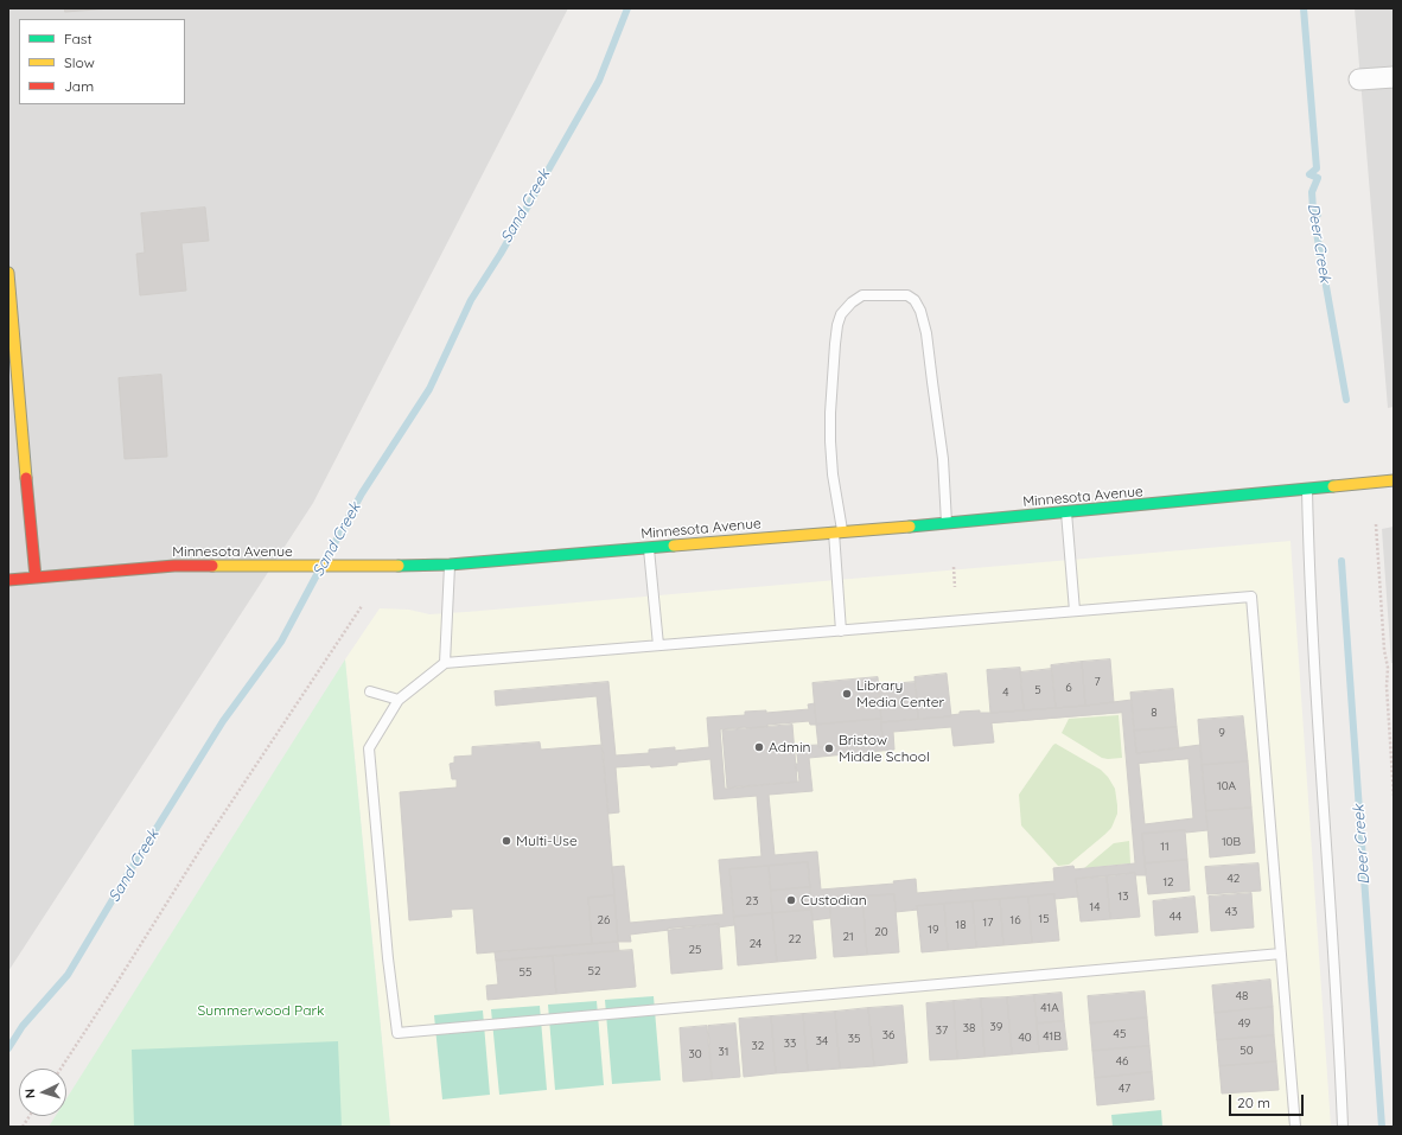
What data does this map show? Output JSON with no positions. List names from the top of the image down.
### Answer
{
  "streets": {
    "street": ["Minnesota Avenue"]
  },
  "water": ["Sand Creek", "Deer Creek"],
  "parks": ["Summerwood Park"],
  "places": [
    "Library Media Center",
    "Admin",
    "Bristow Middle School",
    "Multi-Use",
    "Custodian"
  ],
  "house_numbers": [
    "7",
    "6",
    "5",
    "4",
    "8",
    "9",
    "10A",
    "10B",
    "11",
    "42",
    "12",
    "13",
    "23",
    "14",
    "43",
    "44",
    "15",
    "26",
    "16",
    "17",
    "18",
    "19",
    "20",
    "21",
    "22",
    "24",
    "25",
    "52",
    "55",
    "48",
    "41A",
    "49",
    "39",
    "38",
    "37",
    "45",
    "36",
    "41B",
    "40",
    "35",
    "34",
    "33",
    "32",
    "50",
    "31",
    "30",
    "46",
    "47"
  ],
  "legend": ["Fast", "Slow", "Jam"],
  "scale_bar": "20 m",
  "north": "left"
}
